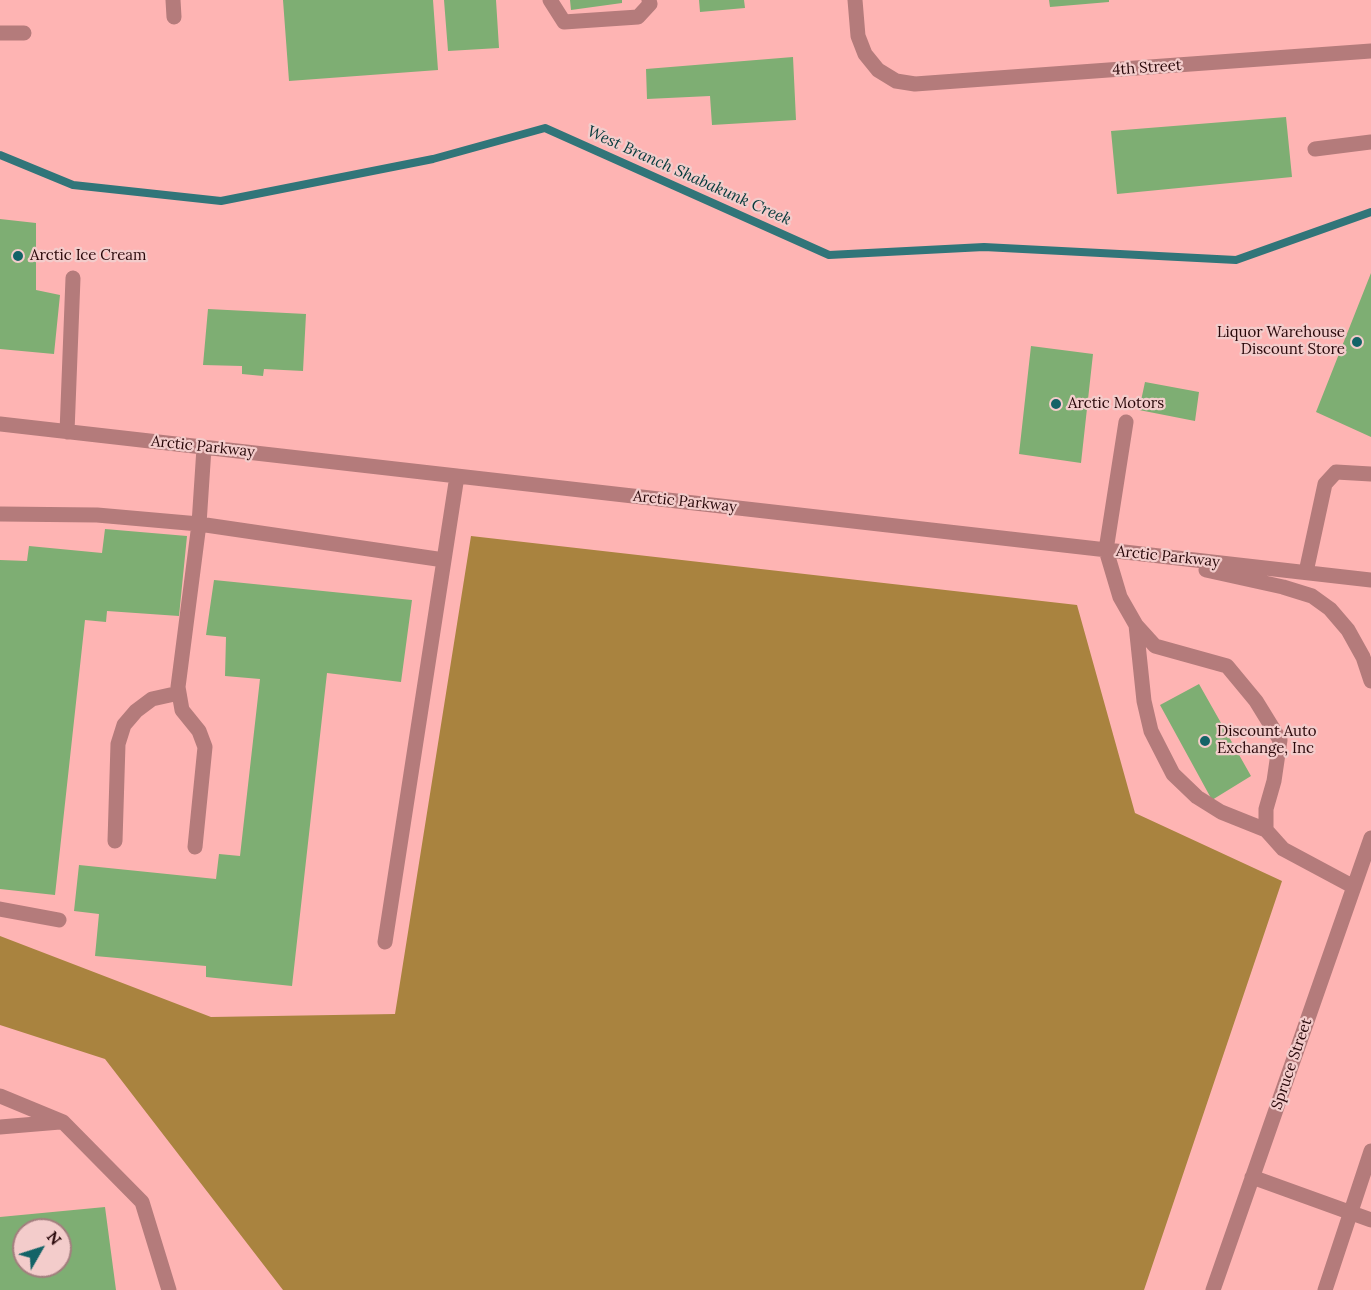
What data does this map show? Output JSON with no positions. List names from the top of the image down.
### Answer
{
  "streets": {
    "street": ["4th Street", "Arctic Parkway", "Spruce Street"]
  },
  "water": ["West Branch Shabakunk Creek"],
  "places": [
    "Arctic Ice Cream",
    "Liquor Warehouse Discount Store",
    "Arctic Motors",
    "Discount Auto Exchange, Inc"
  ],
  "north": "top right"
}
